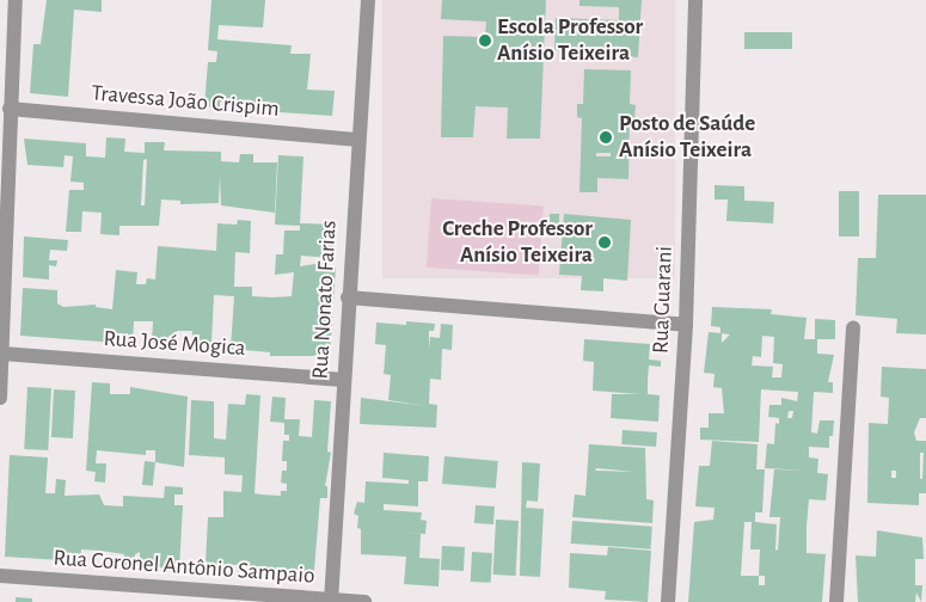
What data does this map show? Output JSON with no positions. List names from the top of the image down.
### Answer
{
  "streets": {
    "street": [
      "Travessa João Crispim",
      "Rua Nonato Farias",
      "Rua Guarani",
      "Rua José Mogica",
      "Rua Coronel Antônio Sampaio"
    ]
  },
  "crossings": [
    ["Travessa João Crispim", "Rua Nonato Farias"],
    ["Rua Nonato Farias", "Rua José Mogica"],
    ["Rua Nonato Farias", "Rua Coronel Antônio Sampaio"]
  ],
  "places": ["Escola Professor Anísio Teixeira", "Posto de Saúde Anísio Teixeira", "Creche Professor Anísio Teixeira"]
}
